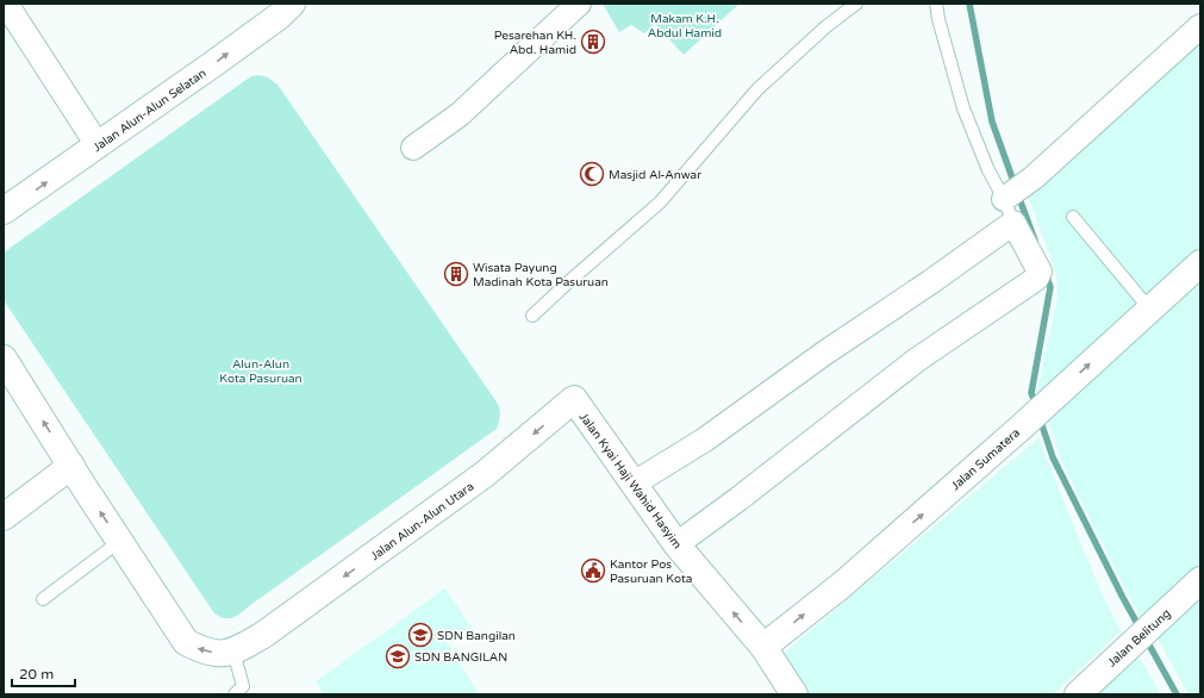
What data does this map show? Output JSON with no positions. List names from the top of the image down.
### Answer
{
  "streets": {
    "main road": [
      "Jalan Alun-Alun Selatan",
      "Jalan Sumatera",
      "Jalan Kyai Haji Wahid Hasyim",
      "Jalan Alun-Alun Utara",
      "Jalan Belitung"
    ]
  },
  "crossings": [
    ["Jalan Sumatera", "Jalan Kyai Haji Wahid Hasyim"],
    ["Jalan Kyai Haji Wahid Hasyim", "Jalan Alun-Alun Utara"]
  ],
  "one_way": [
    "Jalan Alun-Alun Selatan",
    "Jalan Sumatera",
    "Jalan Kyai Haji Wahid Hasyim",
    "Jalan Alun-Alun Utara"
  ],
  "parks": ["Makam K.H. Abdul Hamid", "Alun-Alun Kota Pasuruan"],
  "places": {
    "building": ["Pesarehan KH. Abd. Hamid", "Wisata Payung Madinah Kota Pasuruan"],
    "mosque": ["Masjid Al-Anwar"],
    "public building": ["Kantor Pos Pasuruan Kota"],
    "school or university": ["SDN Bangilan", "SDN BANGILAN"]
  },
  "scale_bar": "20 m"
}
